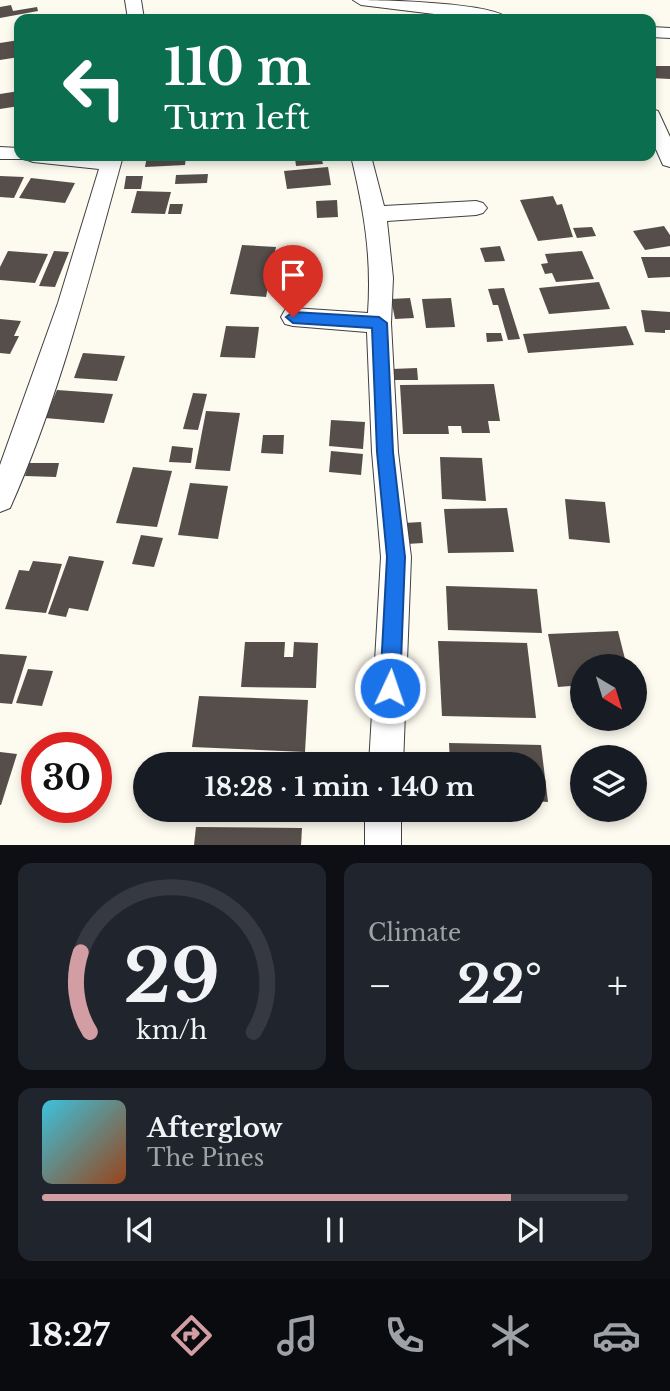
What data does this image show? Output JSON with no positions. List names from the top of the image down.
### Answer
{
  "north": "bottom right",
  "page": {
    "turn": ["110 m", "Turn left"],
    "limit": "30",
    "trip": "18:28 · 1 min · 140 m",
    "tile": "Climate",
    "heat": ["−", "22°", "+"],
    "song": ["Afterglow", "The Pines"],
    "tabs": "18:27",
    "gauge": ["29", "km/h"]
  }
}
